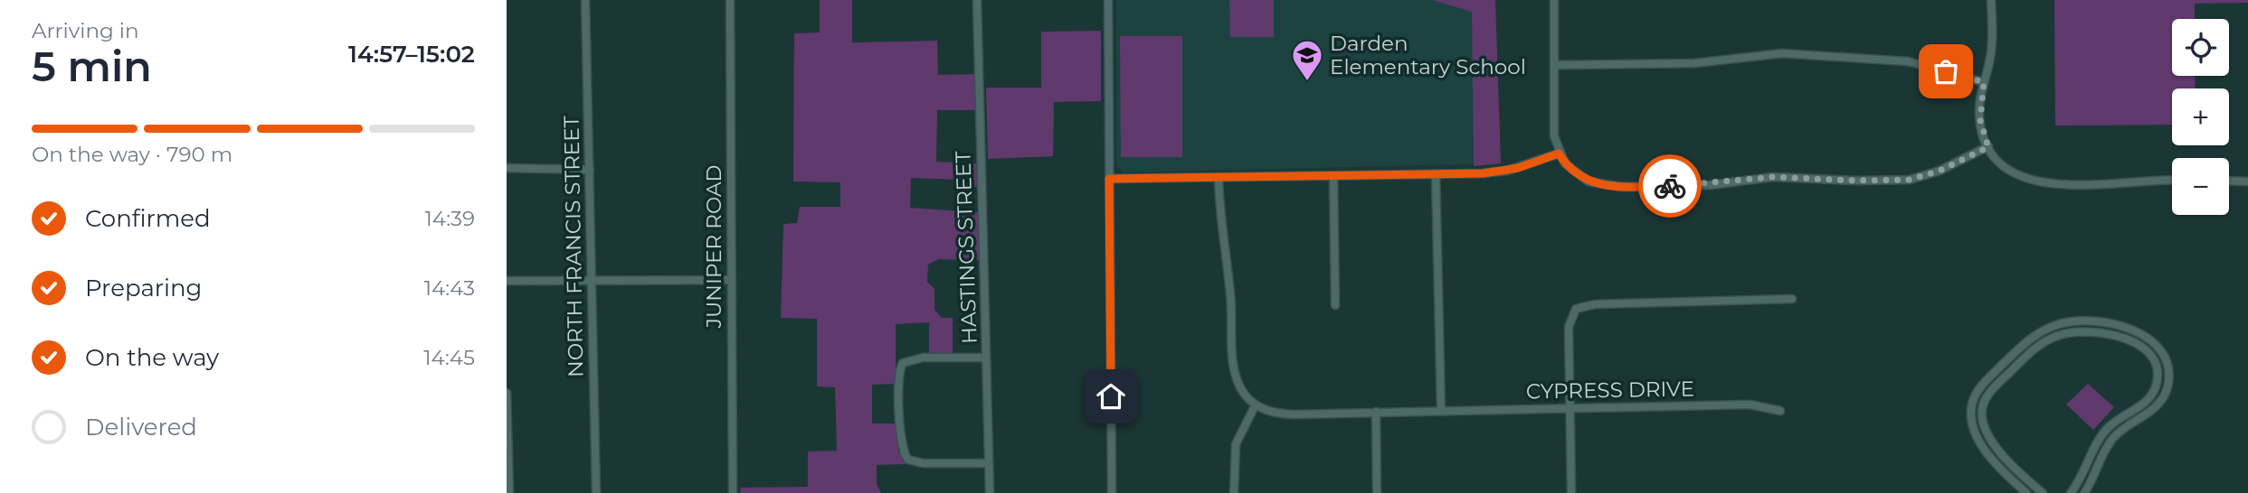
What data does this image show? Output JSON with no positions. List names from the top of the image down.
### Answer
{
  "streets": {
    "street": [
      "NORTH FRANCIS STREET",
      "JUNIPER ROAD",
      "HASTINGS STREET",
      "CYPRESS DRIVE"
    ]
  },
  "places": {
    "school or university": ["Darden Elementary School"]
  },
  "page": {
    "heading": ["5 min", "Arriving in", "14:57–15:02"],
    "map_buttons": ["+", "−"],
    "bar": "On the way · 790 m",
    "list": [
      ["Confirmed", "14:39"],
      ["Preparing", "14:43"],
      ["On the way", "14:45"],
      "Delivered"
    ]
  }
}
